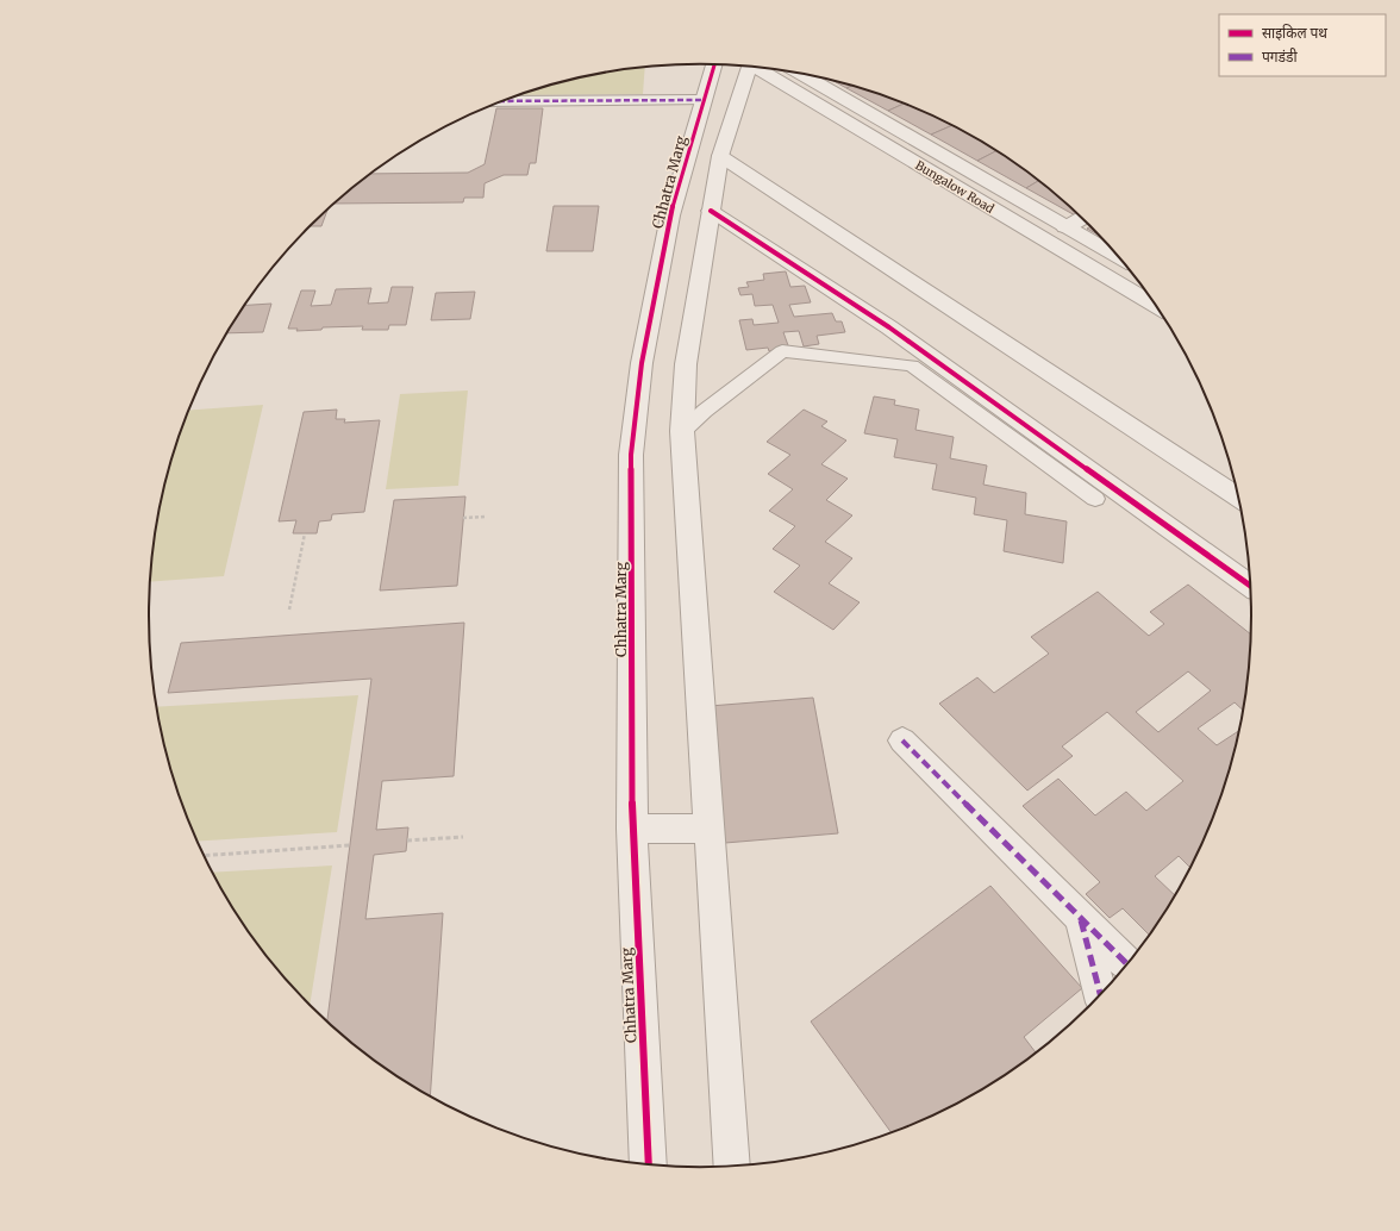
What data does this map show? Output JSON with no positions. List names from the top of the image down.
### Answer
{
  "streets": {
    "street": ["Chhatra Marg", "Bungalow Road"]
  },
  "legend": ["साइकिल पथ", "पगडंडी"]
}
